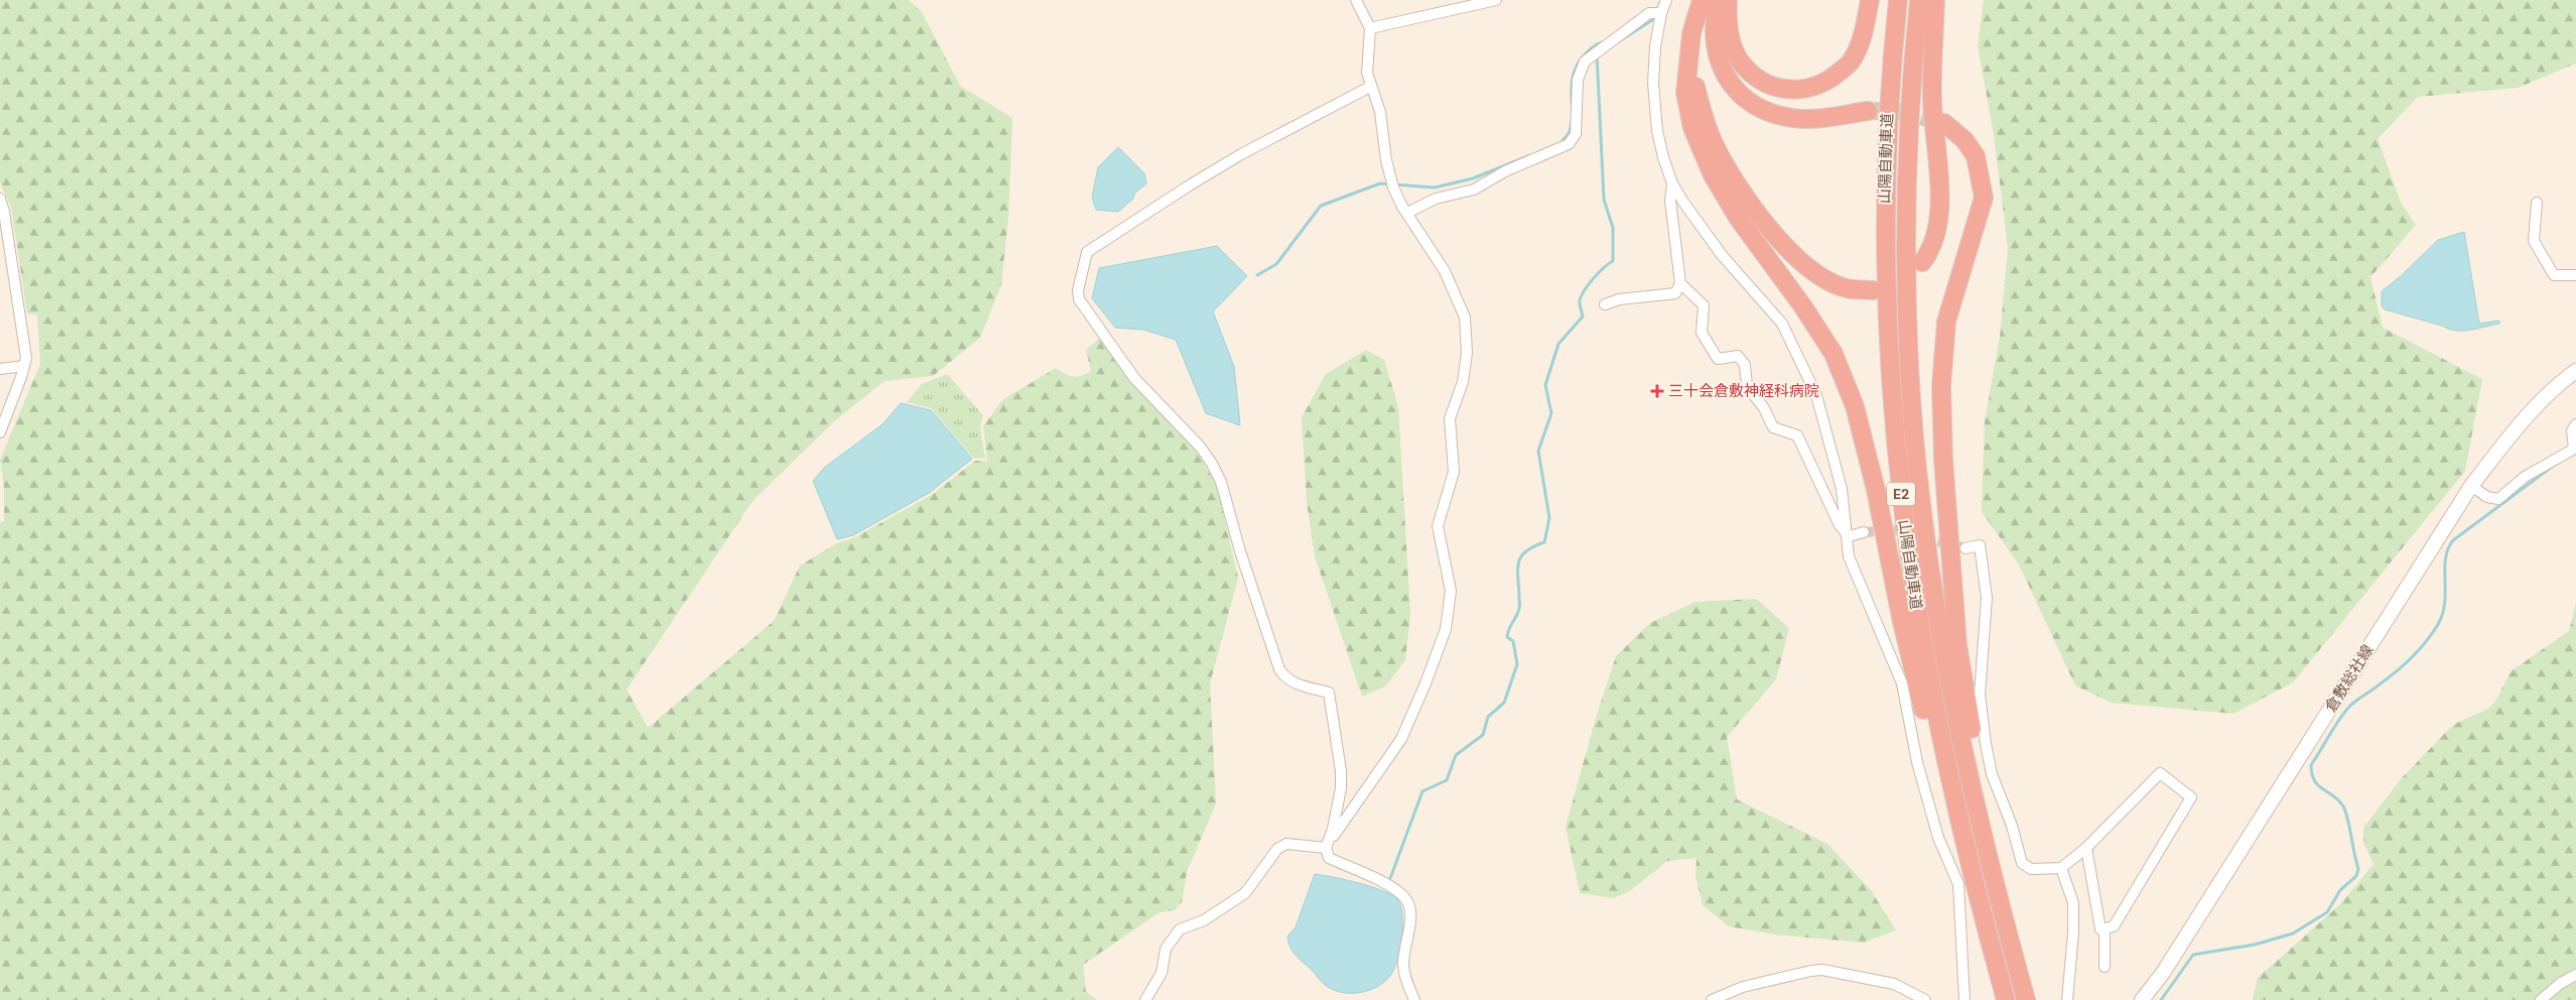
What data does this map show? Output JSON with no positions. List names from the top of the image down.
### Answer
{
  "streets": {
    "highway": ["山陽自動車道", "E2"],
    "main road": ["倉敷総社線"]
  },
  "places": {
    "health": ["三十会倉敷神経科病院"]
  }
}
